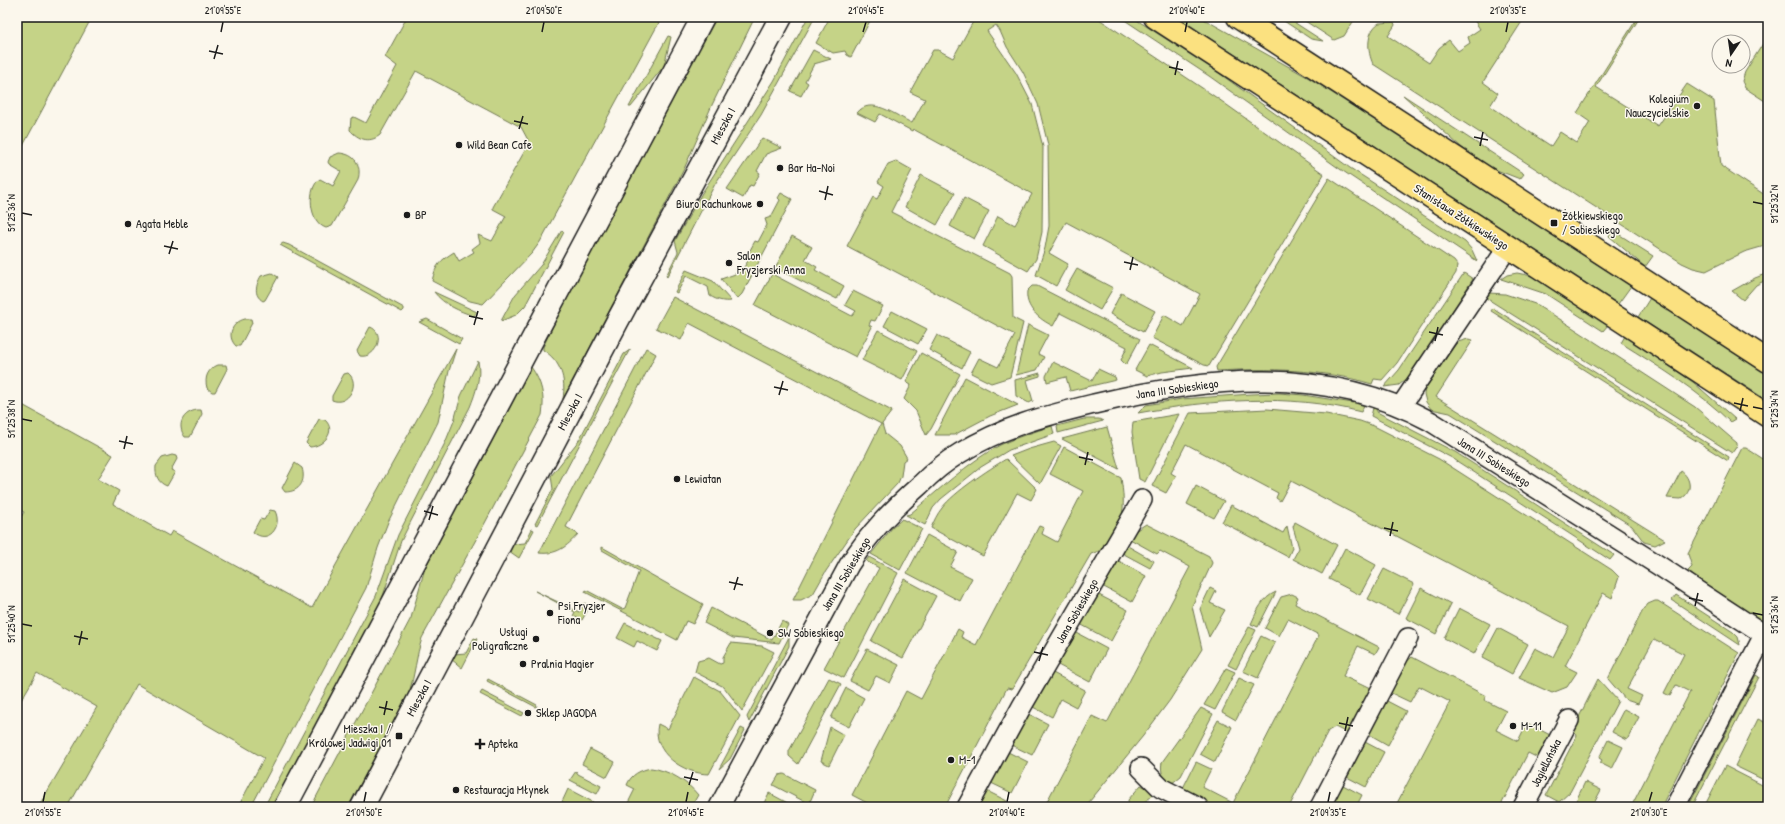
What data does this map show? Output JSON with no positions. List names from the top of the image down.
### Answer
{
  "streets": {
    "main road": ["Stanisława Żółkiewskiego"],
    "street": [
      "Mieszka I",
      "Jana III Sobieskiego",
      "Jana Sobieskiego",
      "Jagiellońska"
    ]
  },
  "places": {
    "other": [
      "Kolegium Nauczycielskie",
      "Wild Bean Cafe",
      "Bar Ha-Noi",
      "Biuro Rachunkowe",
      "BP",
      "Agata Meble",
      "Salon Fryzjerski Anna",
      "Lewiatan",
      "Psi Fryzjer Fiona",
      "SW Sobieskiego",
      "Usługi Poligraficzne",
      "Pralnia Magier",
      "Sklep JAGODA",
      "M-11",
      "M-1",
      "Restauracja Młynek"
    ],
    "transit": ["Żółkiewskiego / Sobieskiego", "Mieszka I / Królowej Jadwigi 01"],
    "health": ["Apteka"]
  },
  "north": "bottom",
  "coordinates": [
    "21°09'55\"E",
    "21°09'50\"E",
    "21°09'45\"E",
    "21°09'40\"E",
    "21°09'35\"E",
    "51°25'32\"N",
    "51°25'36\"N",
    "51°25'34\"N",
    "51°25'38\"N",
    "51°25'40\"N",
    "21°09'30\"E"
  ]
}
